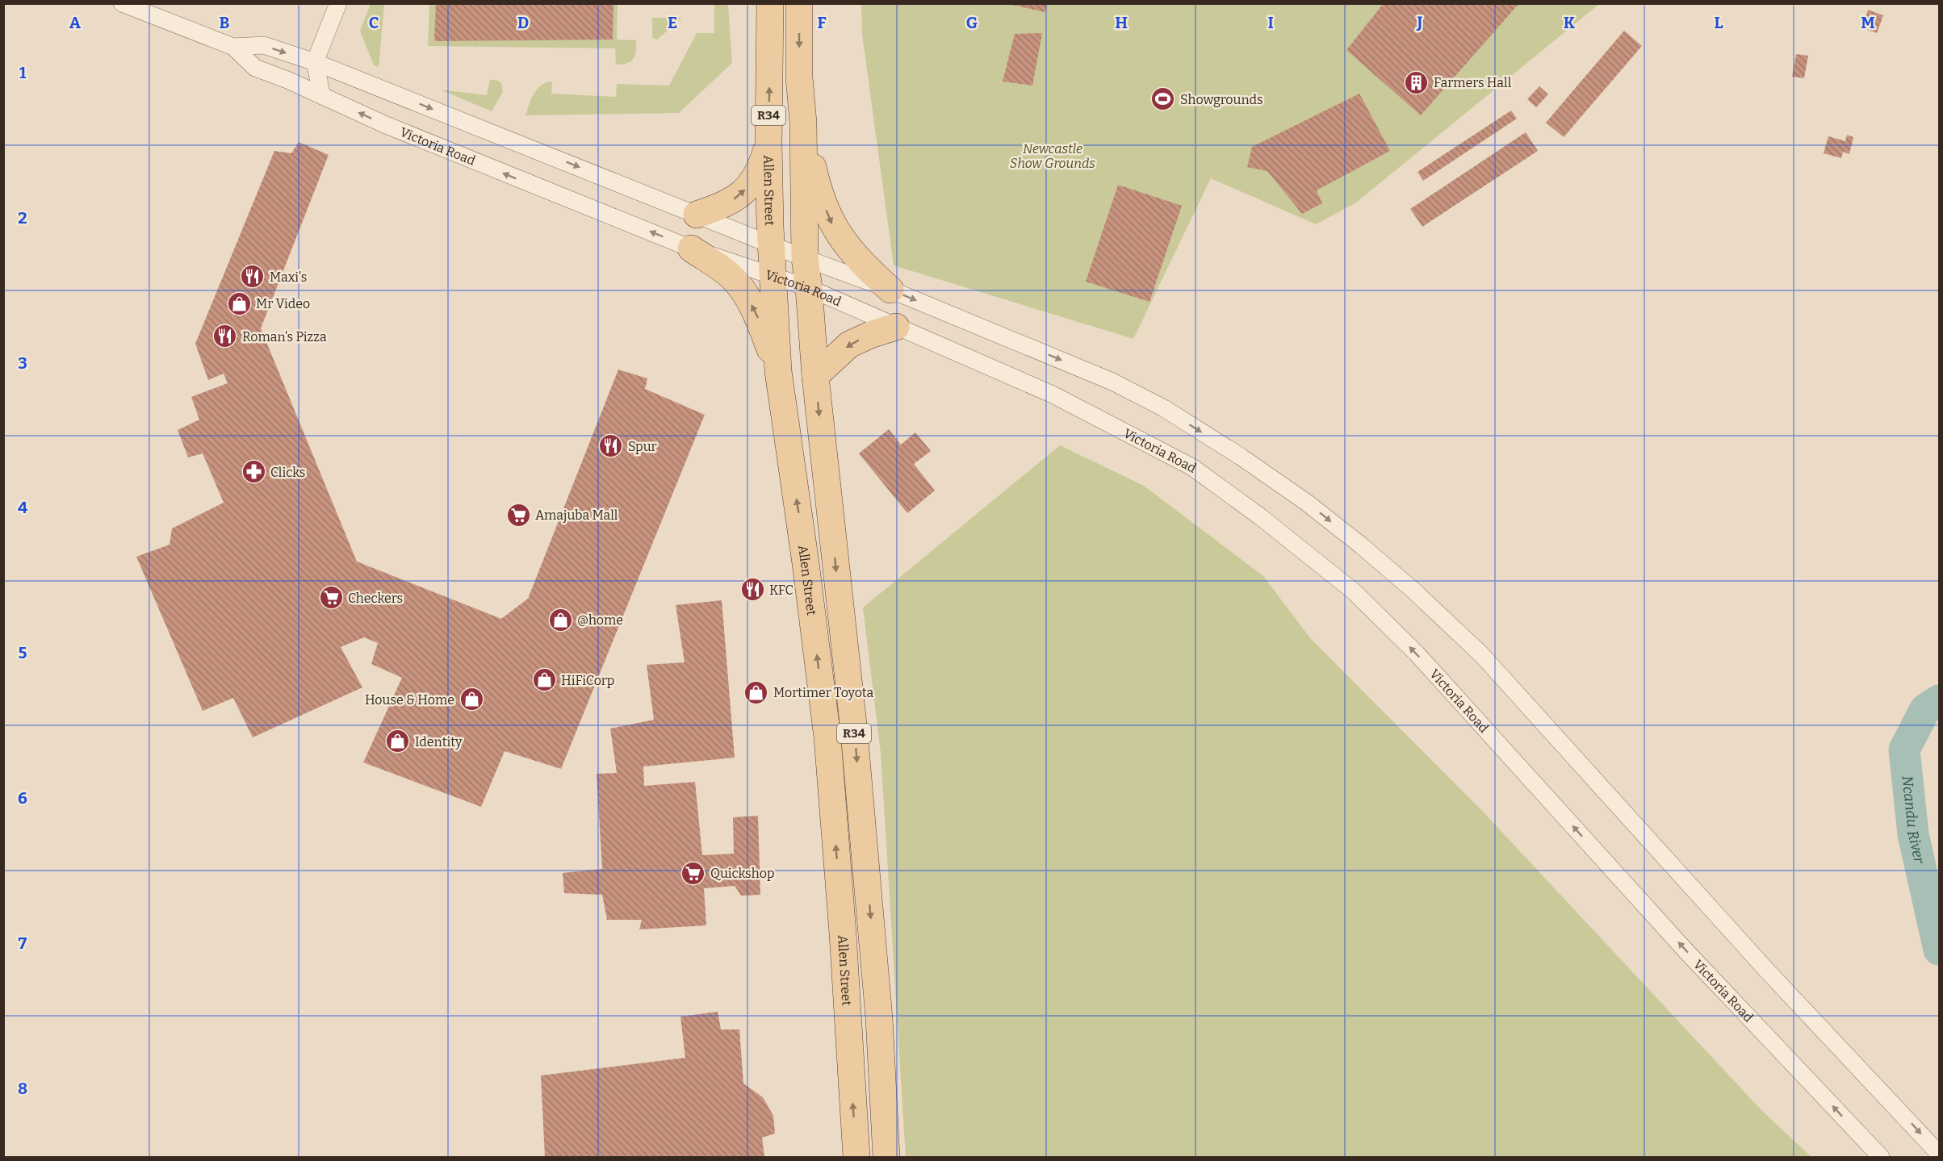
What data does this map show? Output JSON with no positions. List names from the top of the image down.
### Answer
{
  "streets": {
    "main road": ["R34", "Allen Street"],
    "street": ["Victoria Road"]
  },
  "crossings": [
    ["R34", "Victoria Road"],
    ["Victoria Road", "Allen Street"]
  ],
  "water": ["Ncandu River"],
  "parks": ["Newcastle Show Grounds"],
  "places": {
    "building": ["Farmers Hall"],
    "sports": ["Showgrounds"],
    "restaurant": [
      "Maxi's",
      "Roman's Pizza",
      "Spur",
      "KFC"
    ],
    "shop": [
      "Mr Video",
      "@home",
      "HiFiCorp",
      "Mortimer Toyota",
      "House & Home",
      "Identity"
    ],
    "pharmacy": ["Clicks"],
    "supermarket": ["Amajuba Mall", "Checkers", "Quickshop"]
  },
  "grid": {
    "columns": [
      "A",
      "B",
      "C",
      "D",
      "E",
      "F",
      "G",
      "H",
      "I",
      "J",
      "K",
      "L",
      "M"
    ],
    "rows": [
      "1",
      "2",
      "3",
      "4",
      "5",
      "6",
      "7",
      "8"
    ]
  }
}
